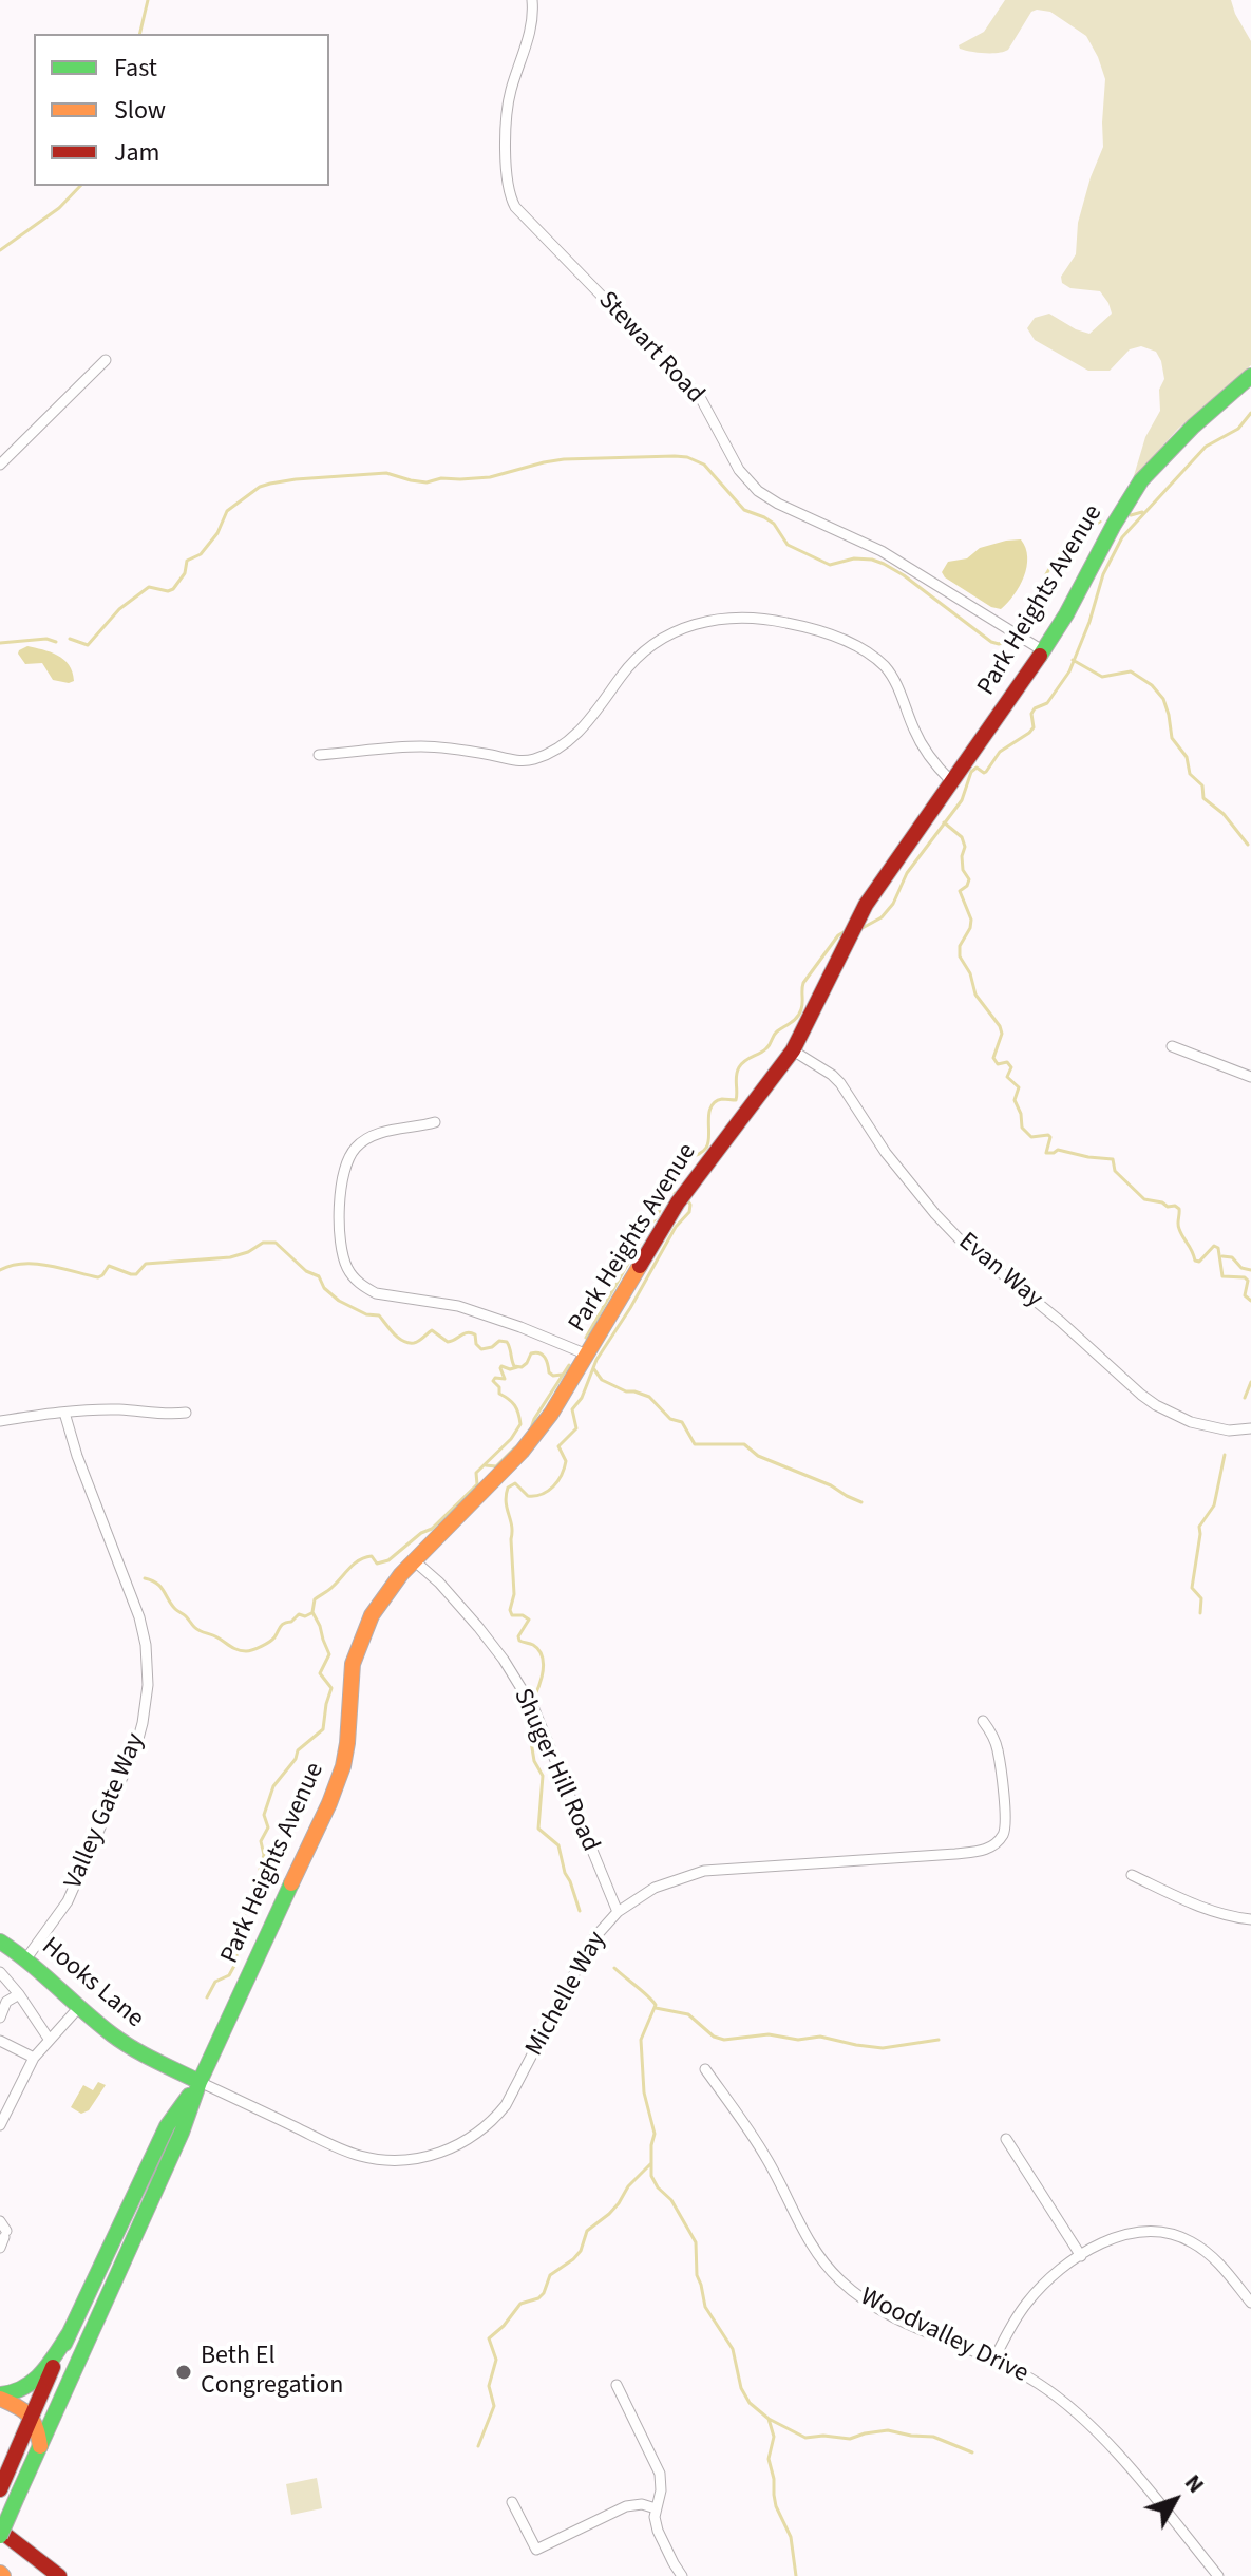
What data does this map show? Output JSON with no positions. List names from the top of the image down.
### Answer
{
  "streets": {
    "main road": ["Park Heights Avenue", "Hooks Lane"],
    "street": [
      "Stewart Road",
      "Evan Way",
      "Shuger Hill Road",
      "Valley Gate Way",
      "Michelle Way",
      "Woodvalley Drive"
    ]
  },
  "crossings": [
    ["Stewart Road", "Park Heights Avenue"],
    ["Park Heights Avenue", "Evan Way"],
    ["Park Heights Avenue", "Shuger Hill Road"],
    ["Park Heights Avenue", "Hooks Lane"],
    ["Park Heights Avenue", "Michelle Way"],
    ["Shuger Hill Road", "Michelle Way"],
    ["Valley Gate Way", "Hooks Lane"],
    ["Hooks Lane", "Michelle Way"]
  ],
  "places": ["Beth El Congregation"],
  "legend": ["Fast", "Slow", "Jam"],
  "north": "top right"
}
